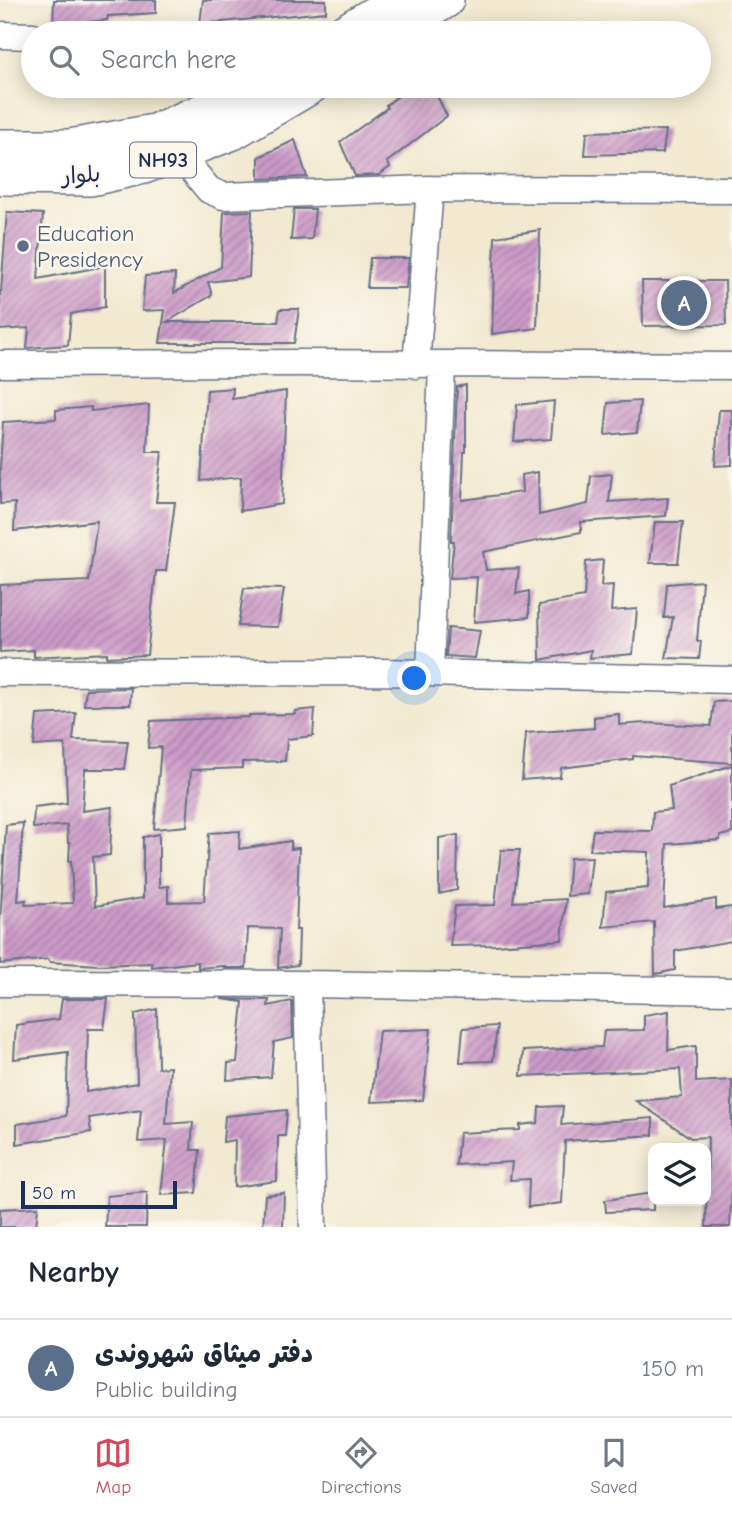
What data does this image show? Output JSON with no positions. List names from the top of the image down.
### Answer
{
  "streets": {
    "main road": ["NH93", "بلوار"]
  },
  "places": ["Education Presidency"],
  "scale_bar": "50 m",
  "page": {
    "search": "Search here",
    "pins": "A",
    "scale": "50 m",
    "heading": "Nearby",
    "list": [
      {
        "mark": "A",
        "name": "دفتر میثاق شهروندی",
        "note": "Public building",
        "value": "150 m"
      }
    ],
    "nav": ["Map", "Directions", "Saved"]
  }
}
